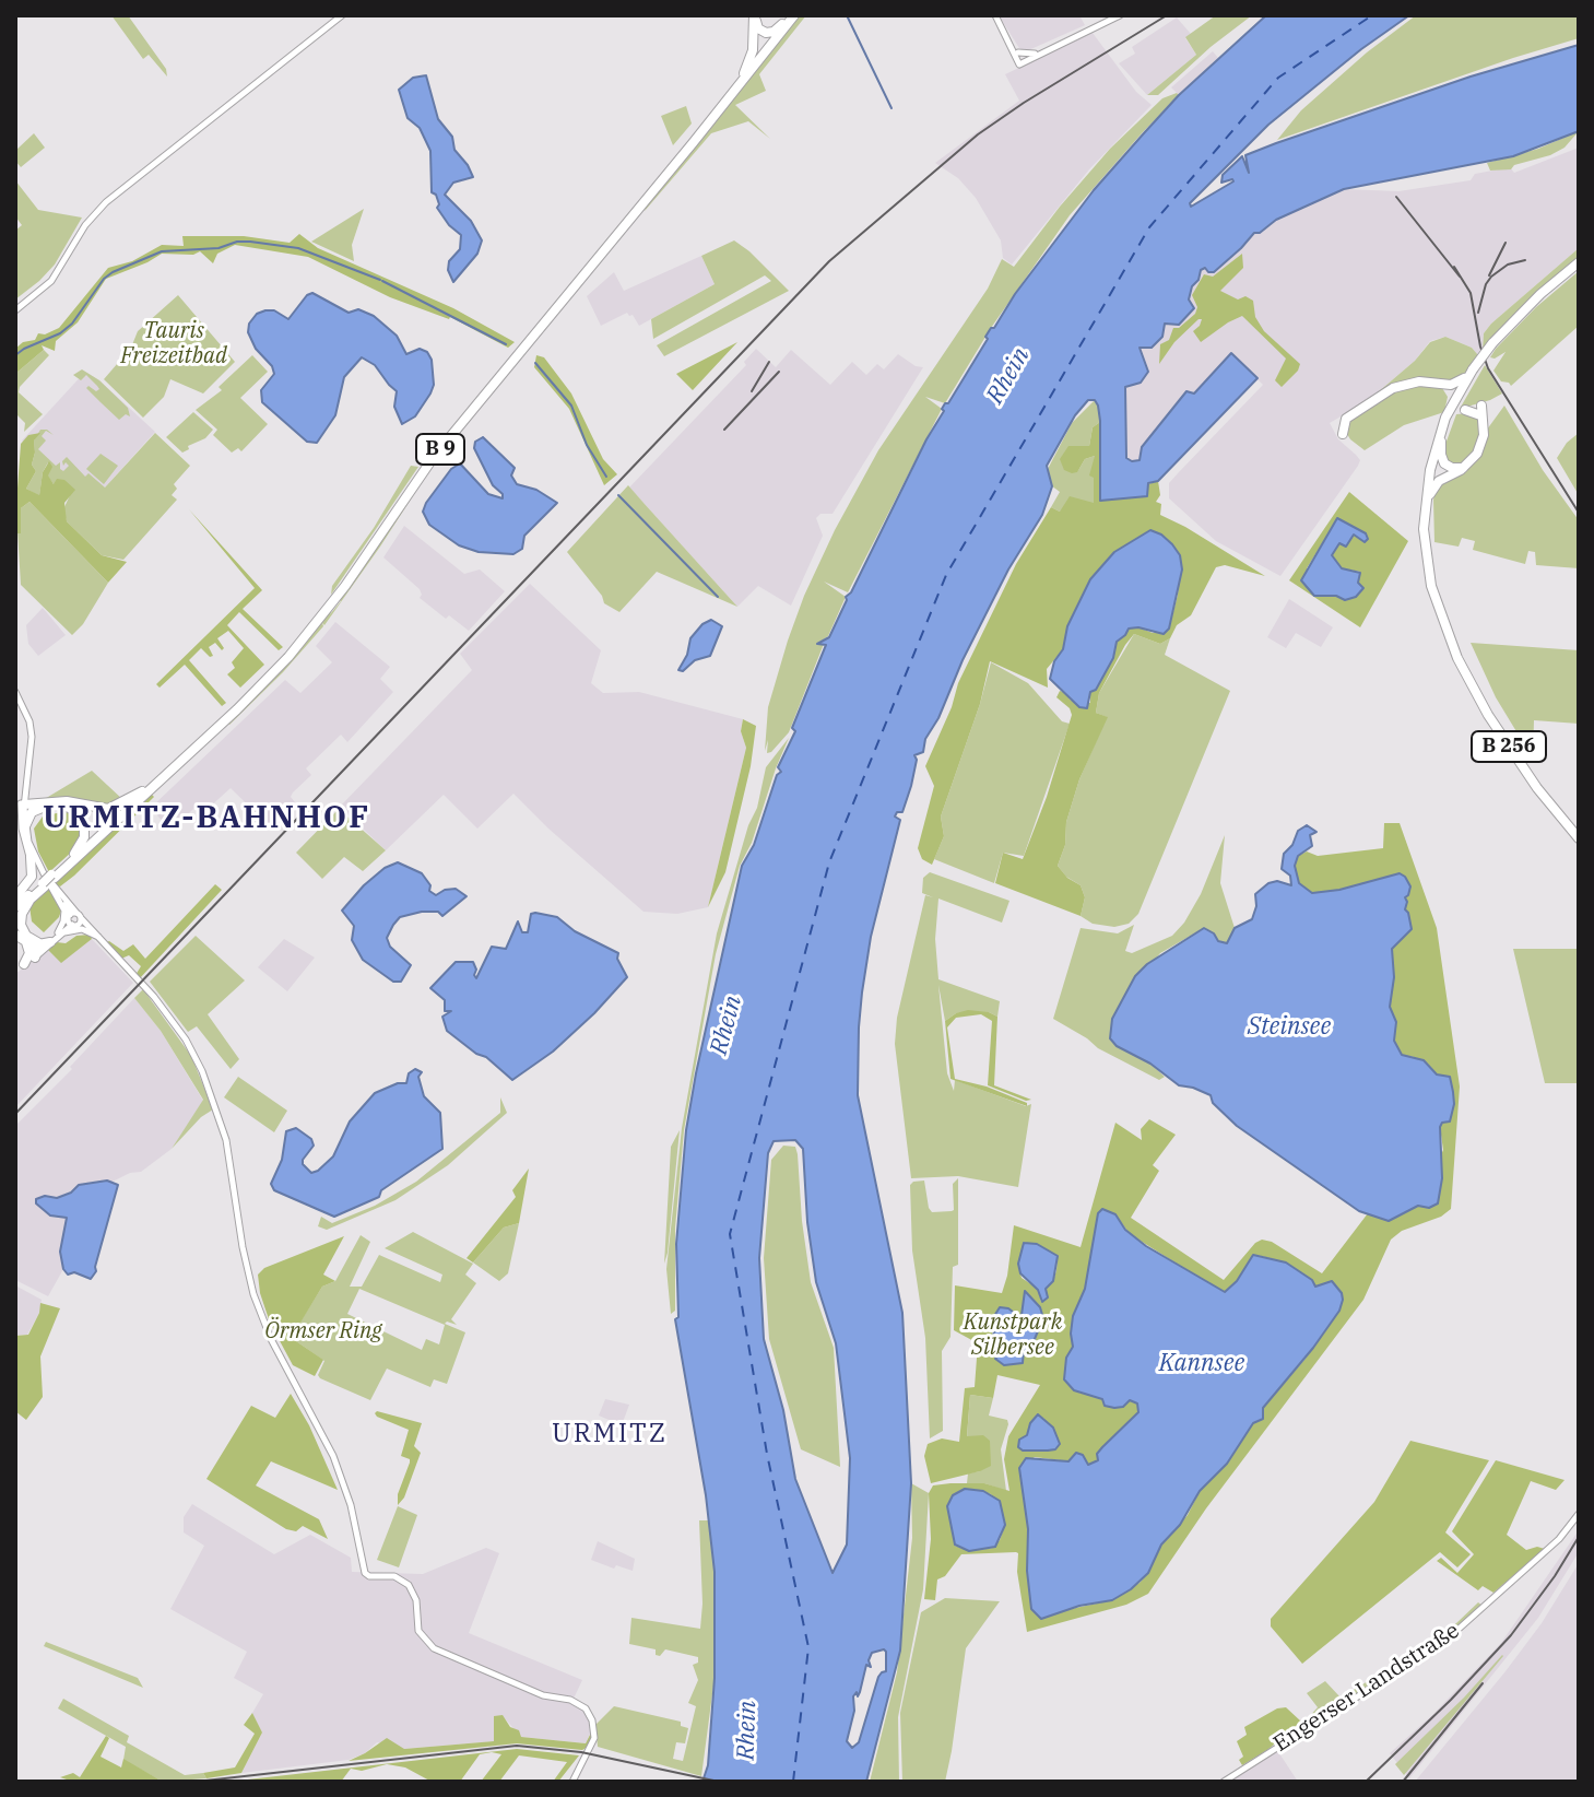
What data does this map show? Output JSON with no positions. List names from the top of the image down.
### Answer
{
  "streets": {
    "highway": ["B 9", "B 256"],
    "main road": ["Engerser Landstraße"]
  },
  "districts": ["URMITZ-BAHNHOF", "URMITZ"],
  "water": ["Rhein", "Steinsee", "Kannsee"],
  "parks": ["Tauris Freizeitbad", "Kunstpark Silbersee", "Örmser Ring"]
}
